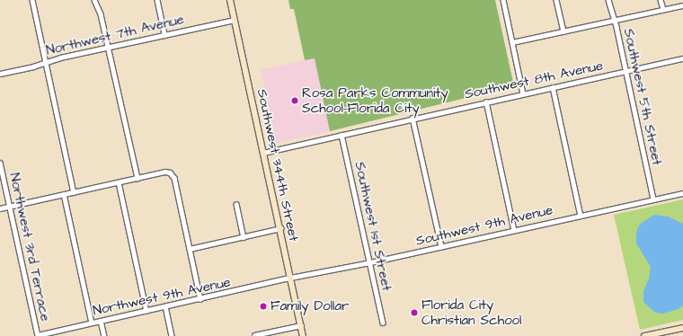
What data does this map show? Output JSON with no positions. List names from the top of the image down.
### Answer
{
  "streets": {
    "main road": ["Southwest 344th Street"],
    "street": [
      "Northwest 7th Avenue",
      "Southwest 8th Avenue",
      "Southwest 5th Street",
      "Southwest 9th Avenue",
      "Southwest 1st Street",
      "Northwest 3rd Terrace",
      "Northwest 9th Avenue"
    ]
  },
  "crossings": [
    ["Northwest 7th Avenue", "Southwest 344th Street"],
    ["Southwest 8th Avenue", "Southwest 5th Street"],
    ["Southwest 8th Avenue", "Southwest 344th Street"],
    ["Southwest 8th Avenue", "Southwest 1st Street"],
    ["Southwest 5th Street", "Southwest 9th Avenue"],
    ["Southwest 344th Street", "Southwest 9th Avenue"],
    ["Southwest 344th Street", "Northwest 9th Avenue"],
    ["Southwest 9th Avenue", "Southwest 1st Street"],
    ["Southwest 9th Avenue", "Northwest 9th Avenue"],
    ["Northwest 3rd Terrace", "Northwest 9th Avenue"]
  ],
  "places": ["Rosa Parks Community School-Florida City", "Family Dollar", "Florida City Christian School"]
}
